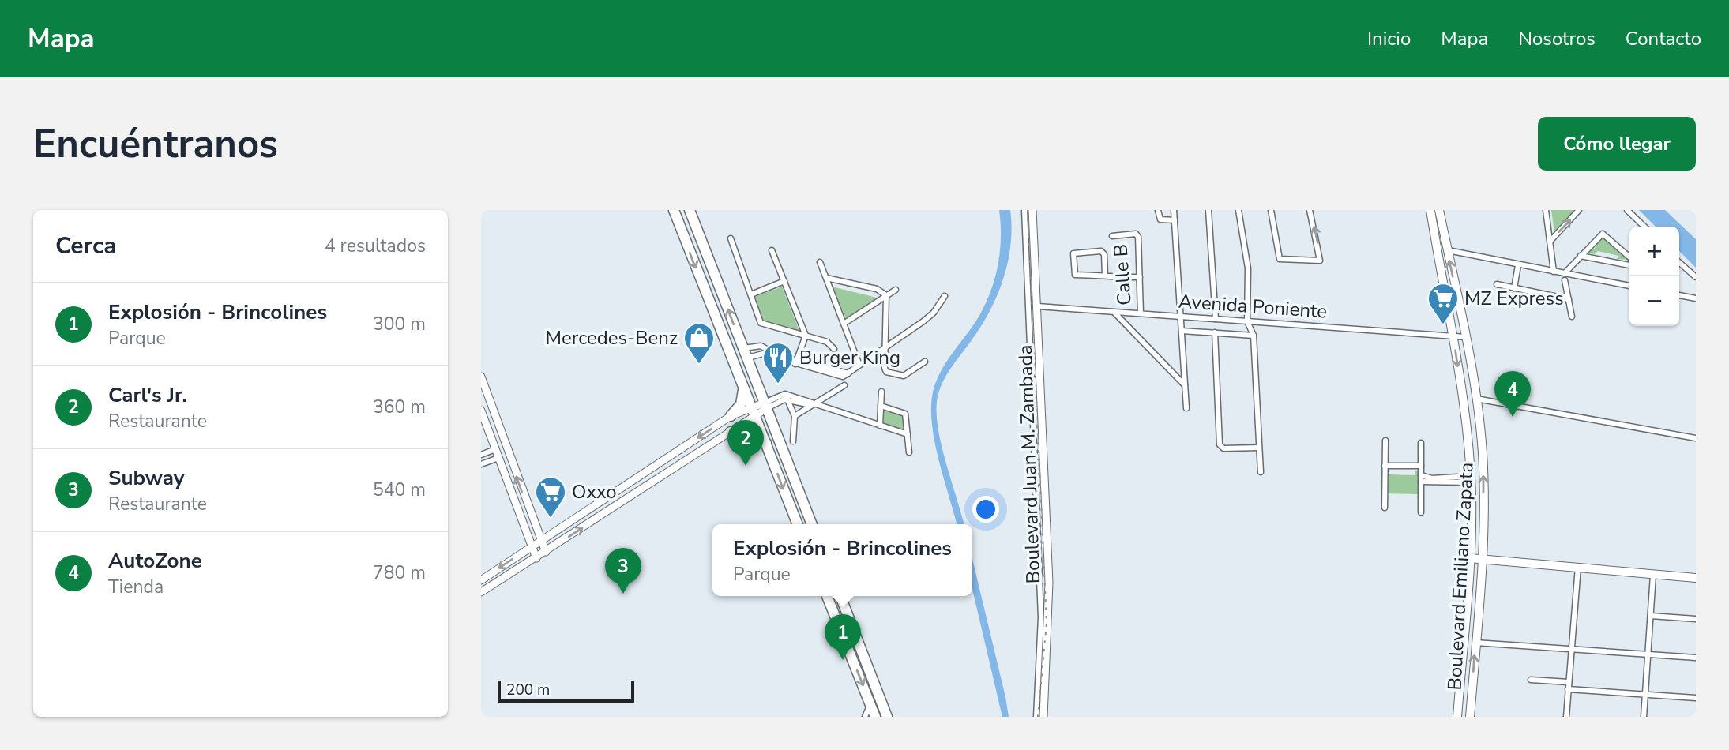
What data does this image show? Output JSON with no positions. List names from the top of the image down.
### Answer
{
  "streets": {
    "main road": ["Boulevard Emiliano Zapata"],
    "street": ["Calle B", "Avenida Poniente", "Boulevard Juan M. Zambada"]
  },
  "crossings": [
    ["Calle B", "Avenida Poniente"],
    ["Avenida Poniente", "Boulevard Juan M. Zambada"],
    ["Avenida Poniente", "Boulevard Emiliano Zapata"]
  ],
  "places": {
    "supermarket": ["MZ Express", "Oxxo"],
    "shop": ["Mercedes-Benz"],
    "restaurant": ["Burger King"]
  },
  "scale_bar": "200 m",
  "page": {
    "header": "Mapa",
    "nav": [
      "Inicio",
      "Mapa",
      "Nosotros",
      "Contacto"
    ],
    "buttons": "Cómo llegar",
    "title": "Encuéntranos",
    "heading": ["Cerca", "4 resultados"],
    "map_buttons": ["+", "−"],
    "list": [
      {
        "mark": "1",
        "name": "Explosión - Brincolines",
        "note": "Parque",
        "value": "300 m"
      },
      {
        "mark": "2",
        "name": "Carl's Jr.",
        "note": "Restaurante",
        "value": "360 m"
      },
      {
        "mark": "3",
        "name": "Subway",
        "note": "Restaurante",
        "value": "540 m"
      },
      {
        "mark": "4",
        "name": "AutoZone",
        "note": "Tienda",
        "value": "780 m"
      }
    ],
    "pins": [
      "4",
      "2",
      "3",
      "1"
    ],
    "popup": ["Explosión - Brincolines", "Parque"],
    "scale": "200 m"
  }
}
